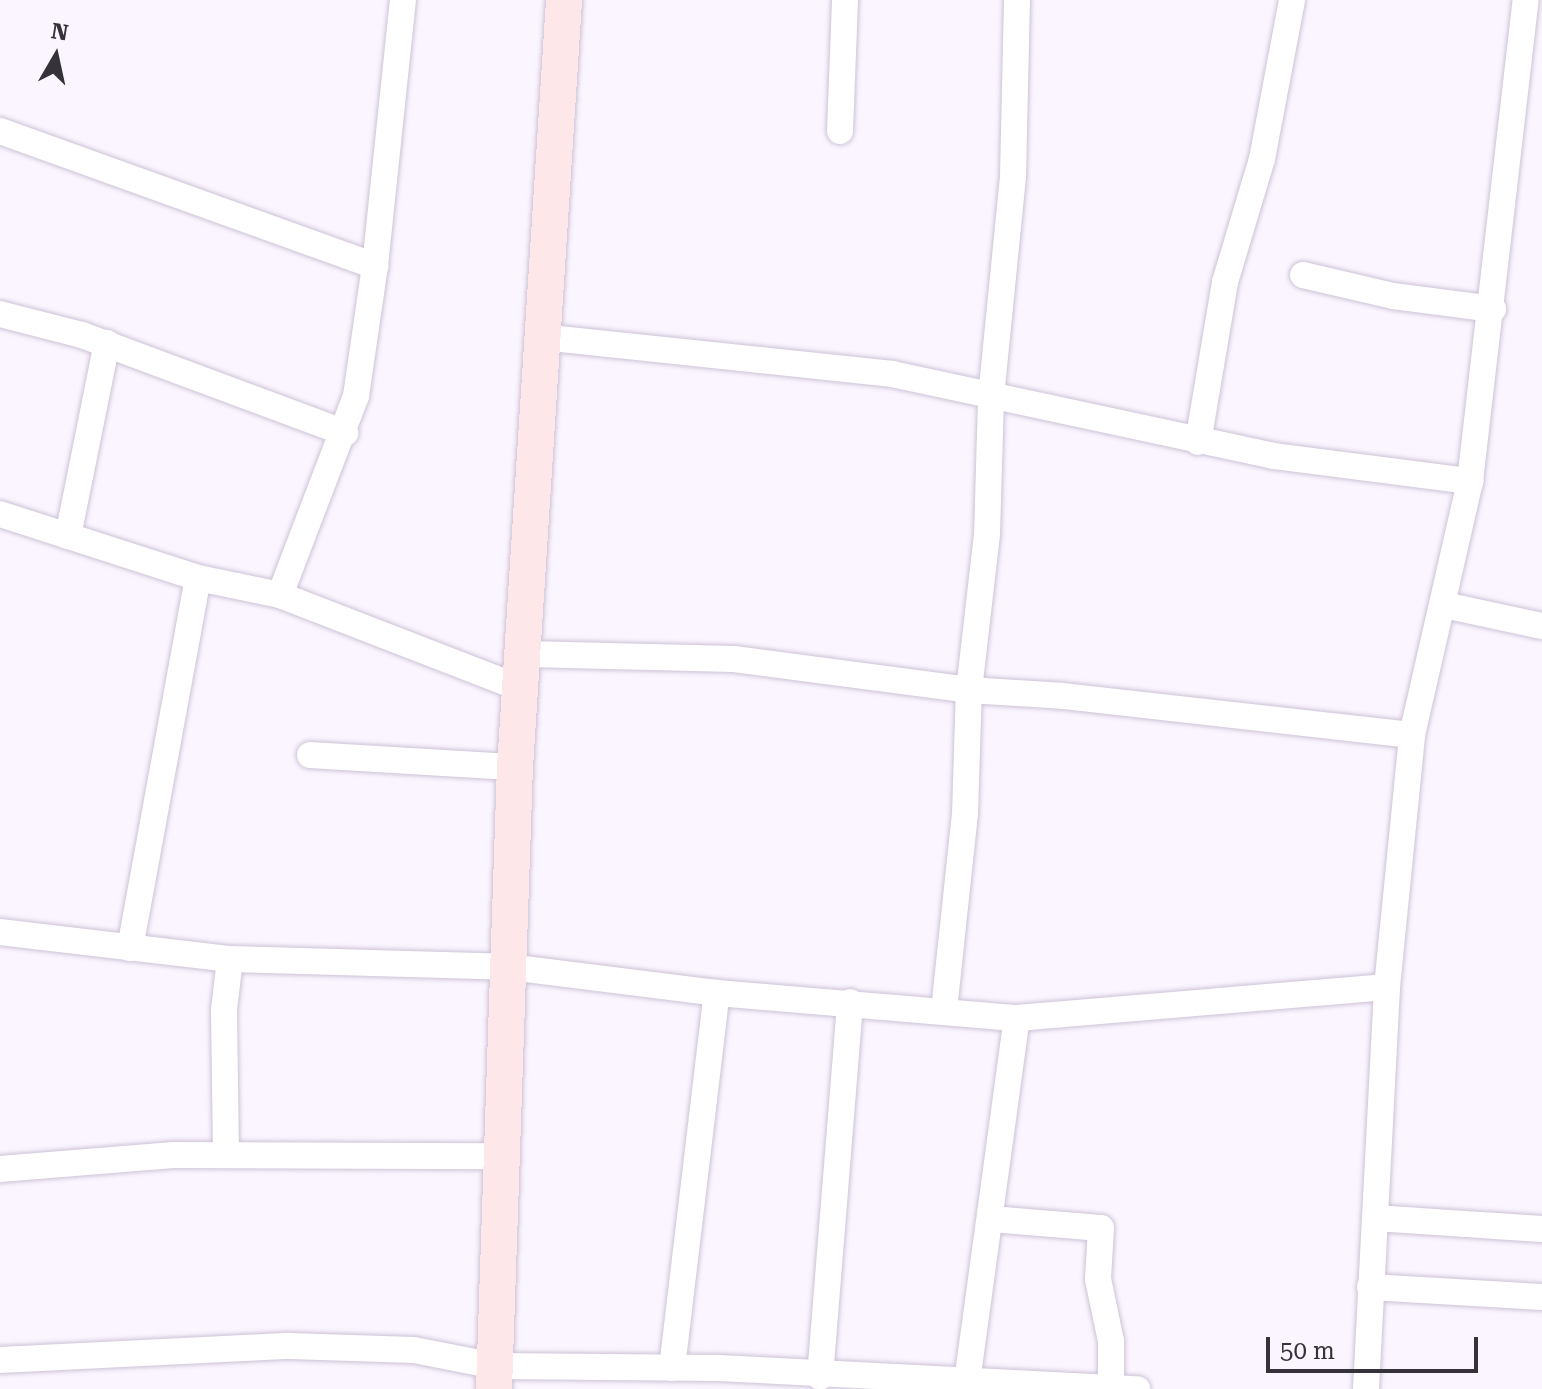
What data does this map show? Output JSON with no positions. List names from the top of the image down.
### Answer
{
  "scale_bar": "50 m",
  "north": "top"
}
